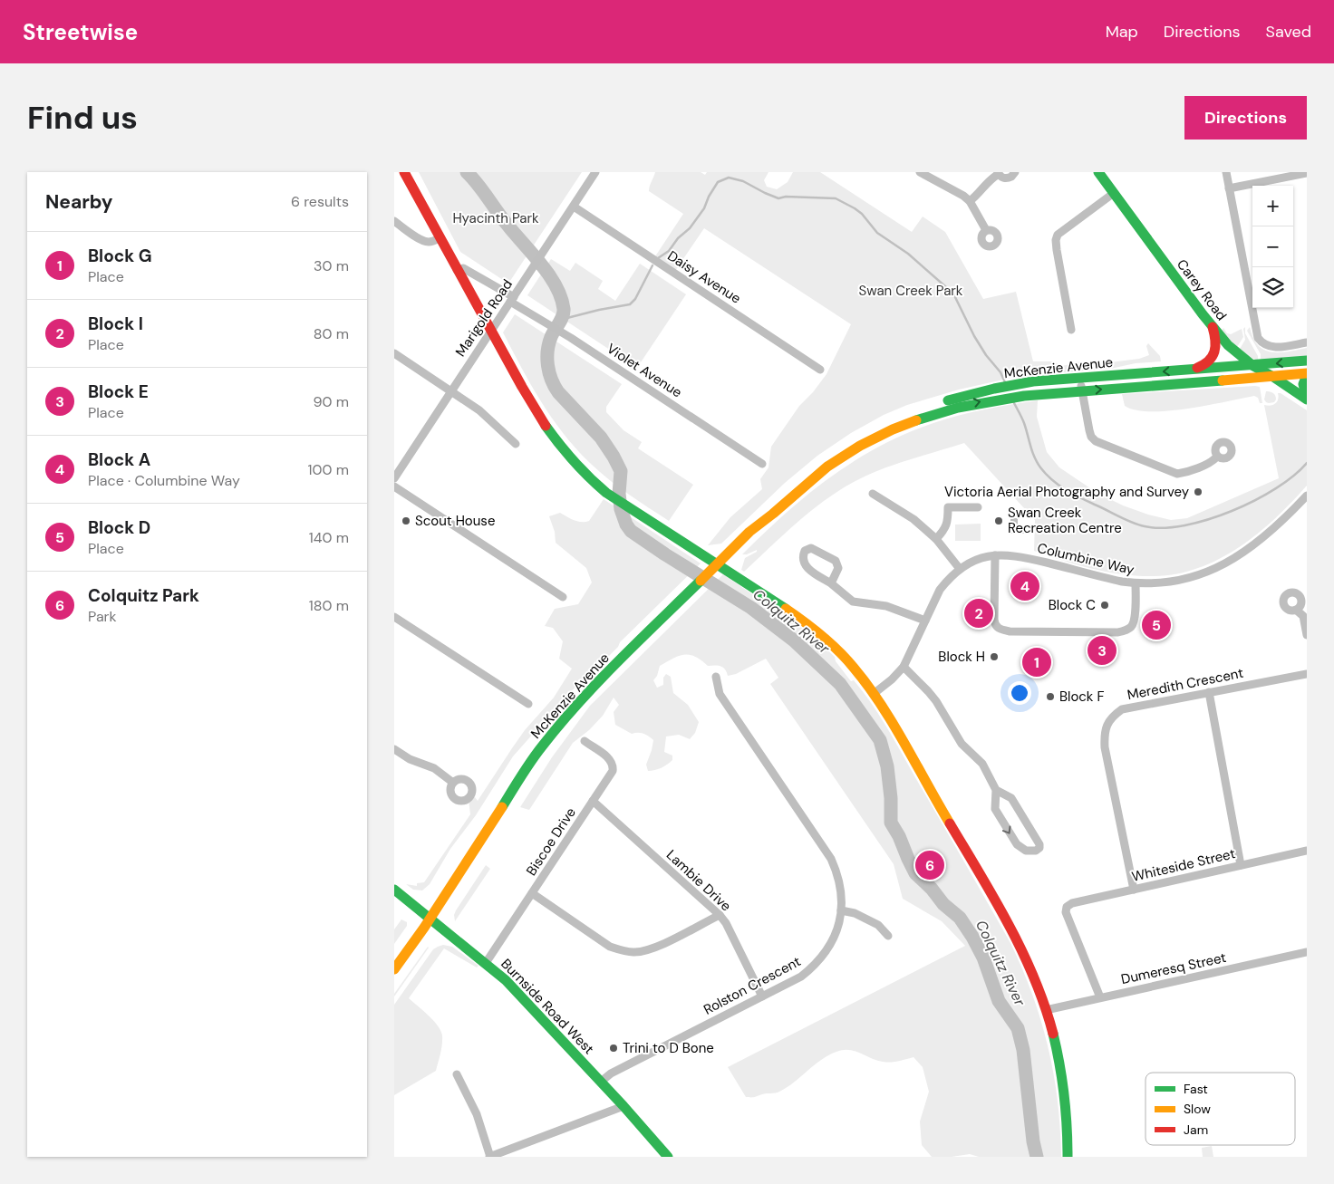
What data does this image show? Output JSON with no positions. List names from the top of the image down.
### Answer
{
  "streets": {
    "main road": ["Carey Road", "McKenzie Avenue", "Burnside Road West"],
    "street": [
      "Daisy Avenue",
      "Marigold Road",
      "Violet Avenue",
      "Columbine Way",
      "Meredith Crescent",
      "Biscoe Drive",
      "Whiteside Street",
      "Lambie Drive",
      "Dumeresq Street",
      "Rolston Crescent"
    ]
  },
  "crossings": [
    ["Daisy Avenue", "Marigold Road"],
    ["Carey Road", "McKenzie Avenue"],
    ["Marigold Road", "Violet Avenue"],
    ["McKenzie Avenue", "Burnside Road West"],
    ["Meredith Crescent", "Whiteside Street"],
    ["Biscoe Drive", "Lambie Drive"],
    ["Biscoe Drive", "Burnside Road West"],
    ["Whiteside Street", "Dumeresq Street"],
    ["Lambie Drive", "Rolston Crescent"],
    ["Rolston Crescent", "Burnside Road West"]
  ],
  "water": ["Colquitz River"],
  "parks": ["Hyacinth Park", "Swan Creek Park"],
  "places": [
    "Victoria Aerial Photography and Survey",
    "Scout House",
    "Swan Creek Recreation Centre",
    "Block C",
    "Block H",
    "Block F",
    "Trini to D Bone"
  ],
  "legend": ["Fast", "Slow", "Jam"],
  "page": {
    "header": "Streetwise",
    "nav": ["Map", "Directions", "Saved"],
    "buttons": "Directions",
    "title": "Find us",
    "heading": ["Nearby", "6 results"],
    "map_buttons": ["+", "−"],
    "list": [
      {
        "mark": "1",
        "name": "Block G",
        "note": "Place",
        "value": "30 m"
      },
      {
        "mark": "2",
        "name": "Block I",
        "note": "Place",
        "value": "80 m"
      },
      {
        "mark": "3",
        "name": "Block E",
        "note": "Place",
        "value": "90 m"
      },
      {
        "mark": "4",
        "name": "Block A",
        "note": "Place · Columbine Way",
        "value": "100 m"
      },
      {
        "mark": "5",
        "name": "Block D",
        "note": "Place",
        "value": "140 m"
      },
      {
        "mark": "6",
        "name": "Colquitz Park",
        "note": "Park",
        "value": "180 m"
      }
    ],
    "pins": [
      "4",
      "2",
      "5",
      "3",
      "1",
      "6"
    ]
  }
}
